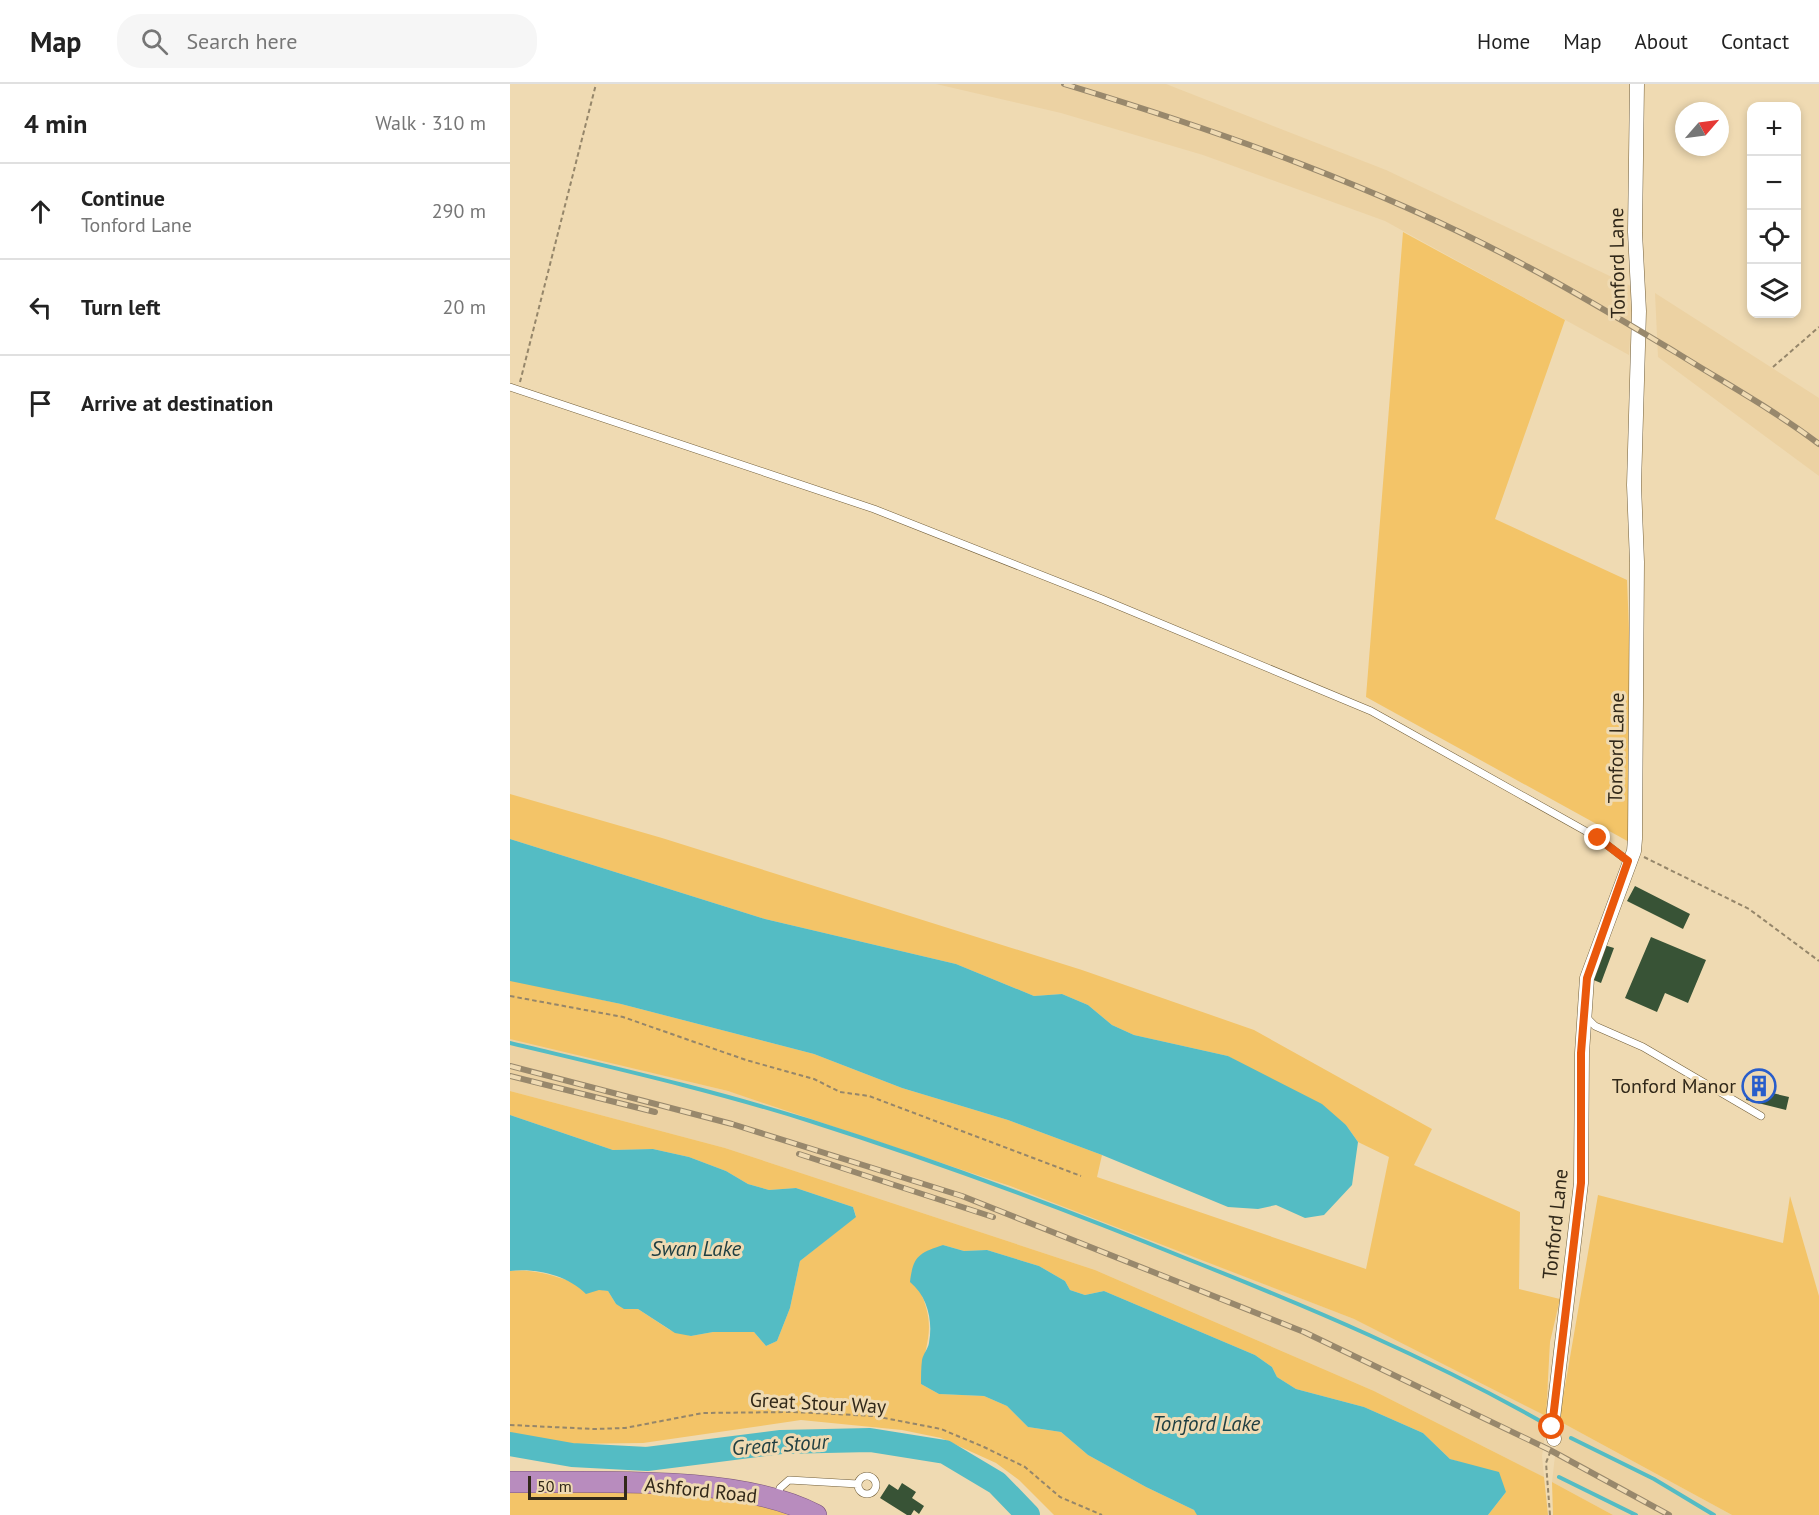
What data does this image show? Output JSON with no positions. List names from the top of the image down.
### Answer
{
  "streets": {
    "highway": ["Ashford Road"],
    "street": ["Tonford Lane"],
    "path": ["Great Stour Way"]
  },
  "water": ["Swan Lake", "Tonford Lake", "Great Stour"],
  "places": {
    "building": ["Tonford Manor"]
  },
  "scale_bar": "50 m",
  "north": "top right",
  "page": {
    "header": "Map",
    "search": "Search here",
    "nav": [
      "Home",
      "Map",
      "About",
      "Contact"
    ],
    "heading": ["4 min", "Walk · 310 m"],
    "map_buttons": ["+", "−"],
    "list": [
      ["Continue", "Tonford Lane", "290 m"],
      ["Turn left", "20 m"],
      "Arrive at destination"
    ],
    "scale": "50 m"
  }
}
